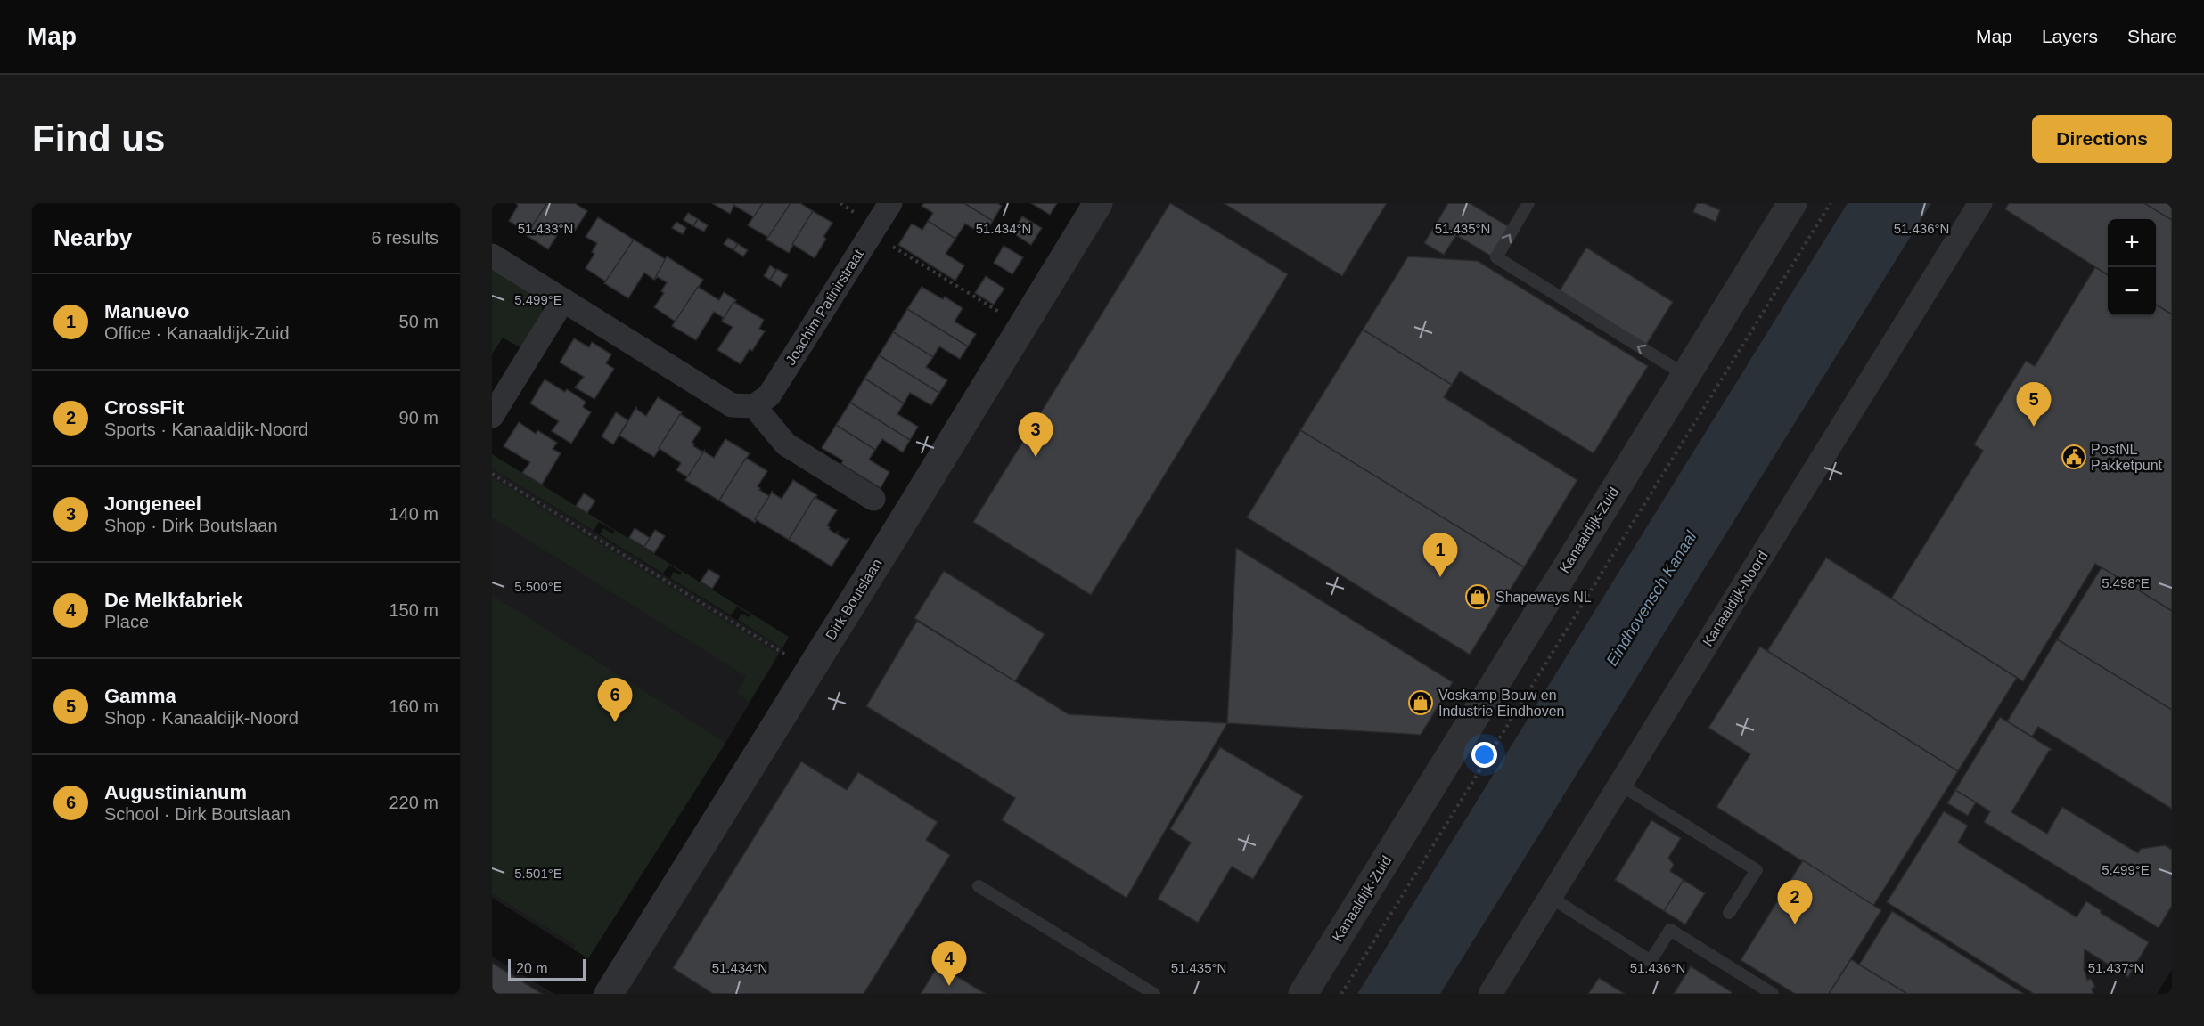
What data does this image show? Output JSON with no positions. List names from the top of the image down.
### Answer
{
  "streets": {
    "street": [
      "Joachim Patinirstraat",
      "Kanaaldijk-Zuid",
      "Kanaaldijk-Noord",
      "Dirk Boutslaan"
    ]
  },
  "water": ["Eindhovensch Kanaal"],
  "places": {
    "public building": ["PostNL Pakketpunt"],
    "shop": ["Shapeways NL", "Voskamp Bouw en Industrie Eindhoven"]
  },
  "scale_bar": "20 m",
  "page": {
    "header": "Map",
    "nav": ["Map", "Layers", "Share"],
    "buttons": "Directions",
    "title": "Find us",
    "heading": ["Nearby", "6 results"],
    "map_buttons": ["+", "−"],
    "list": [
      {
        "mark": "1",
        "name": "Manuevo",
        "note": "Office · Kanaaldijk-Zuid",
        "value": "50 m"
      },
      {
        "mark": "2",
        "name": "CrossFit",
        "note": "Sports · Kanaaldijk-Noord",
        "value": "90 m"
      },
      {
        "mark": "3",
        "name": "Jongeneel",
        "note": "Shop · Dirk Boutslaan",
        "value": "140 m"
      },
      {
        "mark": "4",
        "name": "De Melkfabriek",
        "note": "Place",
        "value": "150 m"
      },
      {
        "mark": "5",
        "name": "Gamma",
        "note": "Shop · Kanaaldijk-Noord",
        "value": "160 m"
      },
      {
        "mark": "6",
        "name": "Augustinianum",
        "note": "School · Dirk Boutslaan",
        "value": "220 m"
      }
    ],
    "pins": [
      "5",
      "3",
      "1",
      "6",
      "2",
      "4"
    ],
    "scale": "20 m"
  },
  "coordinates": [
    "51.434°N",
    "51.435°N",
    "51.436°N",
    "51.433°N",
    "5.499°E",
    "5.498°E",
    "5.500°E",
    "5.501°E",
    "51.437°N"
  ]
}
